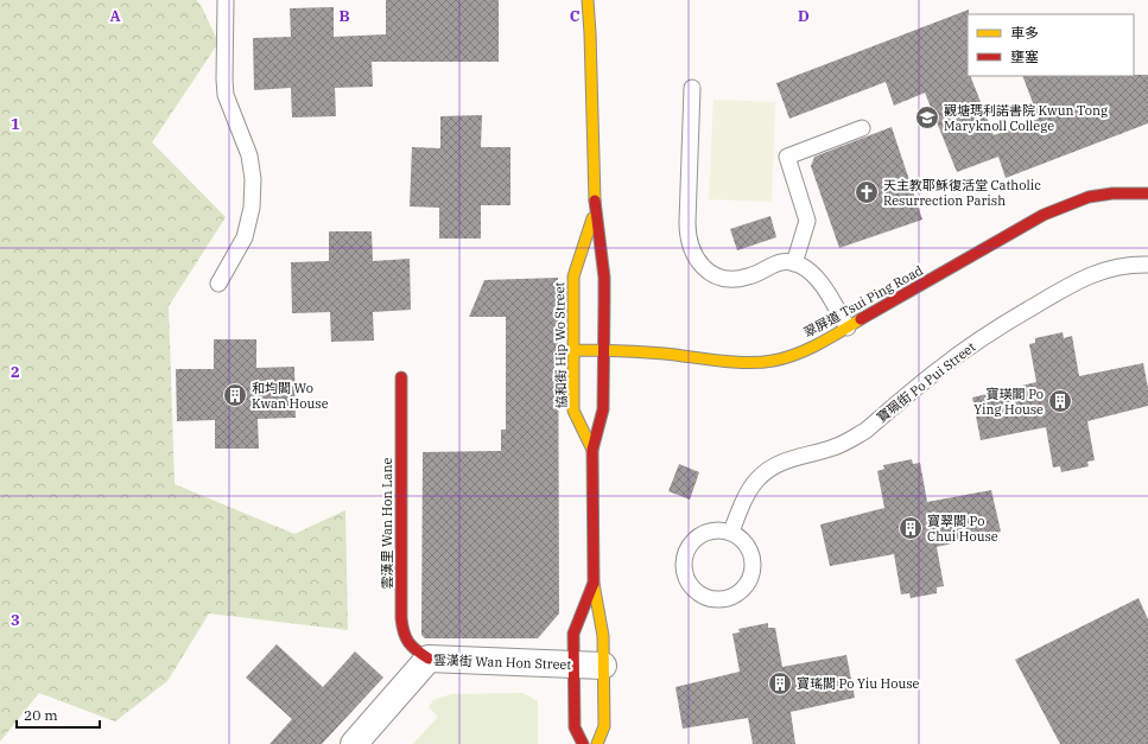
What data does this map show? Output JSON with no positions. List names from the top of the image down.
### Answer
{
  "streets": {
    "main road": ["翠屏道 Tsui Ping Road", "協和街 Hip Wo Street", "雲漢里 Wan Hon Lane"],
    "street": ["雲漢街 Wan Hon Street"],
    "lane": ["寶珮街 Po Pui Street"]
  },
  "crossings": [
    ["翠屏道 Tsui Ping Road", "協和街 Hip Wo Street"],
    ["協和街 Hip Wo Street", "雲漢街 Wan Hon Street"],
    ["雲漢里 Wan Hon Lane", "雲漢街 Wan Hon Street"]
  ],
  "places": {
    "school or university": ["觀塘瑪利諾書院 Kwun Tong Maryknoll College"],
    "church": ["天主教耶穌復活堂 Catholic Resurrection Parish"],
    "building": [
      "和均閣 Wo Kwan House",
      "寶瑛閣 Po Ying House",
      "寶翠閣 Po Chui House",
      "寶瑤閣 Po Yiu House"
    ]
  },
  "legend": ["車多", "壅塞"],
  "scale_bar": "20 m",
  "grid": {
    "columns": [
      "A",
      "B",
      "C",
      "D"
    ],
    "rows": ["1", "2", "3"]
  }
}
